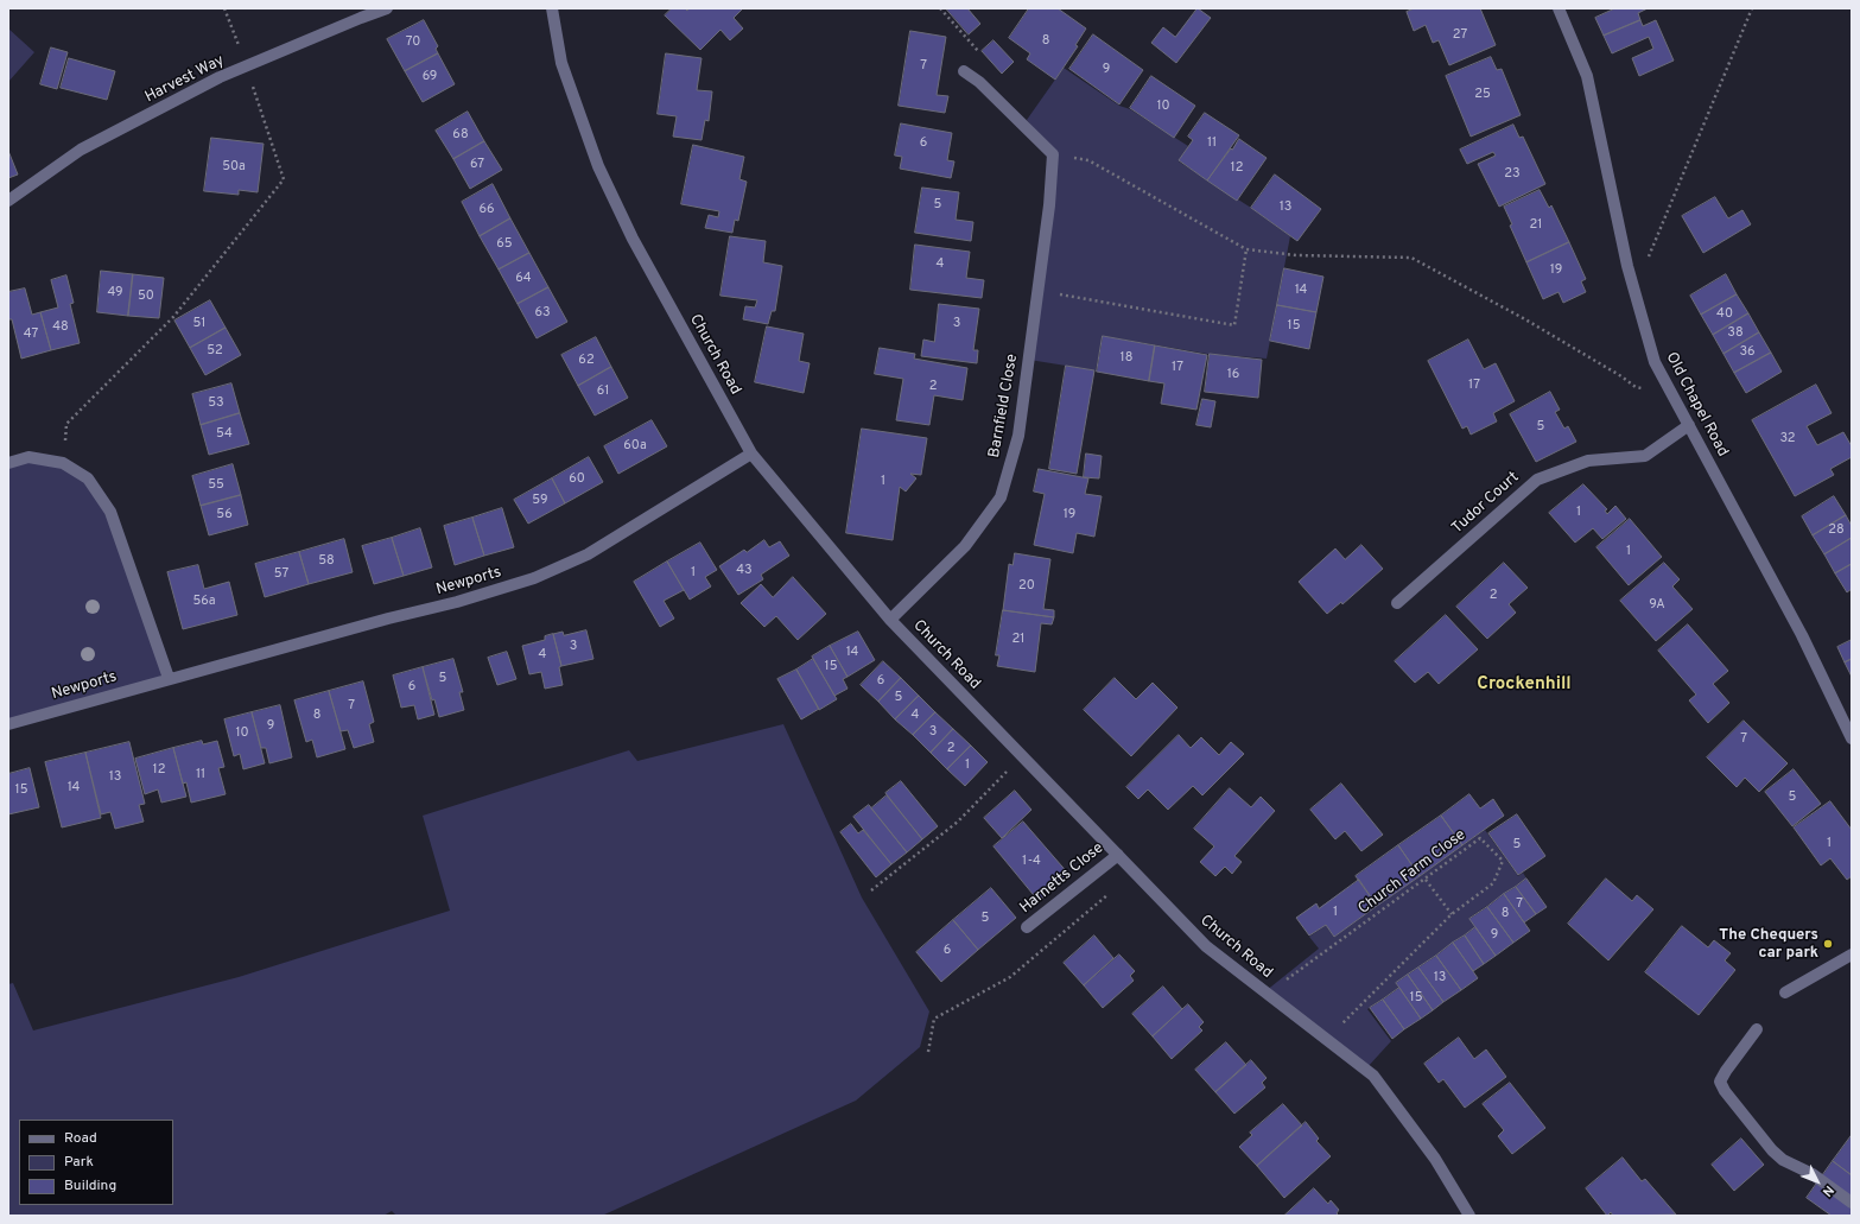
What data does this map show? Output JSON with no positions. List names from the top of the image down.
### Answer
{
  "streets": {
    "street": [
      "Harvest Way",
      "Church Road",
      "Old Chapel Road",
      "Barnfield Close",
      "Tudor Court",
      "Newports",
      "Harnetts Close"
    ],
    "path": ["Church Farm Close"]
  },
  "crossings": [
    ["Church Road", "Barnfield Close"],
    ["Church Road", "Newports"],
    ["Church Road", "Church Farm Close"],
    ["Church Road", "Harnetts Close"],
    ["Old Chapel Road", "Tudor Court"]
  ],
  "districts": ["Crockenhill"],
  "places": ["The Chequers car park"],
  "house_numbers": [
    "27",
    "8",
    "70",
    "7",
    "9",
    "69",
    "25",
    "10",
    "68",
    "6",
    "11",
    "67",
    "50a",
    "12",
    "23",
    "5",
    "13",
    "66",
    "21",
    "65",
    "4",
    "19",
    "64",
    "14",
    "49",
    "50",
    "63",
    "40",
    "51",
    "3",
    "15",
    "48",
    "38",
    "47",
    "52",
    "36",
    "18",
    "62",
    "17",
    "16",
    "17",
    "2",
    "61",
    "53",
    "5",
    "54",
    "32",
    "60a",
    "60",
    "1",
    "55",
    "59",
    "1",
    "56",
    "19",
    "28",
    "1",
    "58",
    "43",
    "1",
    "57",
    "20",
    "2",
    "56a",
    "9A",
    "21",
    "3",
    "14",
    "4",
    "15",
    "5",
    "6",
    "6",
    "5",
    "7",
    "8",
    "4",
    "9",
    "3",
    "10",
    "7",
    "2",
    "1",
    "12",
    "11",
    "13",
    "14",
    "15",
    "5",
    "1",
    "5",
    "1-4",
    "7",
    "1",
    "8",
    "5",
    "9",
    "6",
    "13",
    "15"
  ],
  "legend": ["Road", "Park", "Building"],
  "north": "bottom right"
}
